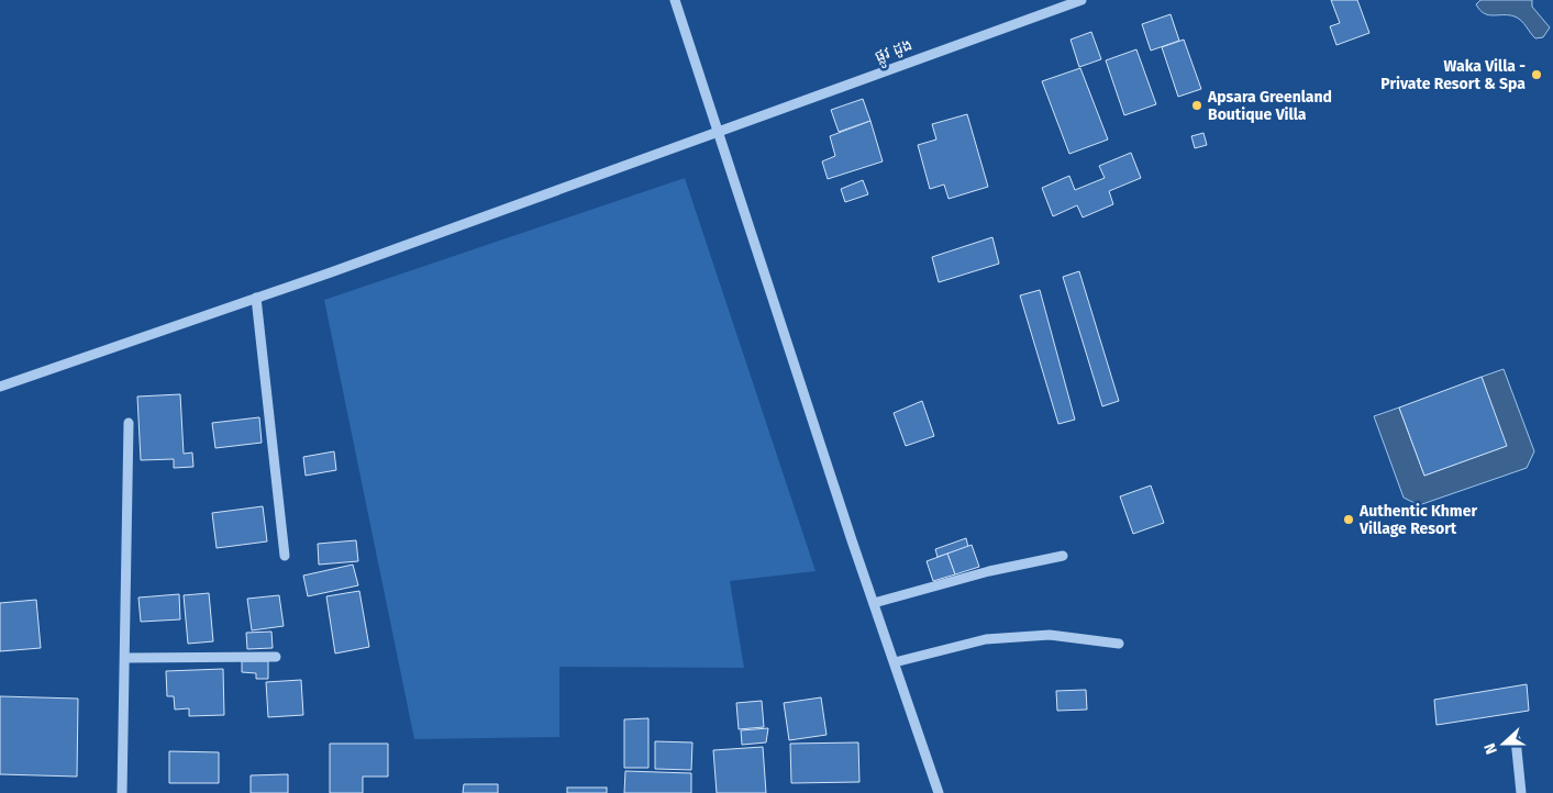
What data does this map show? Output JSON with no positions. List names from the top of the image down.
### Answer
{
  "streets": {
    "street": ["ផ្លូវ ដូង"]
  },
  "places": ["Waka Villa - Private Resort & Spa", "Apsara Greenland Boutique Villa", "Authentic Khmer Village Resort"],
  "north": "left"
}
